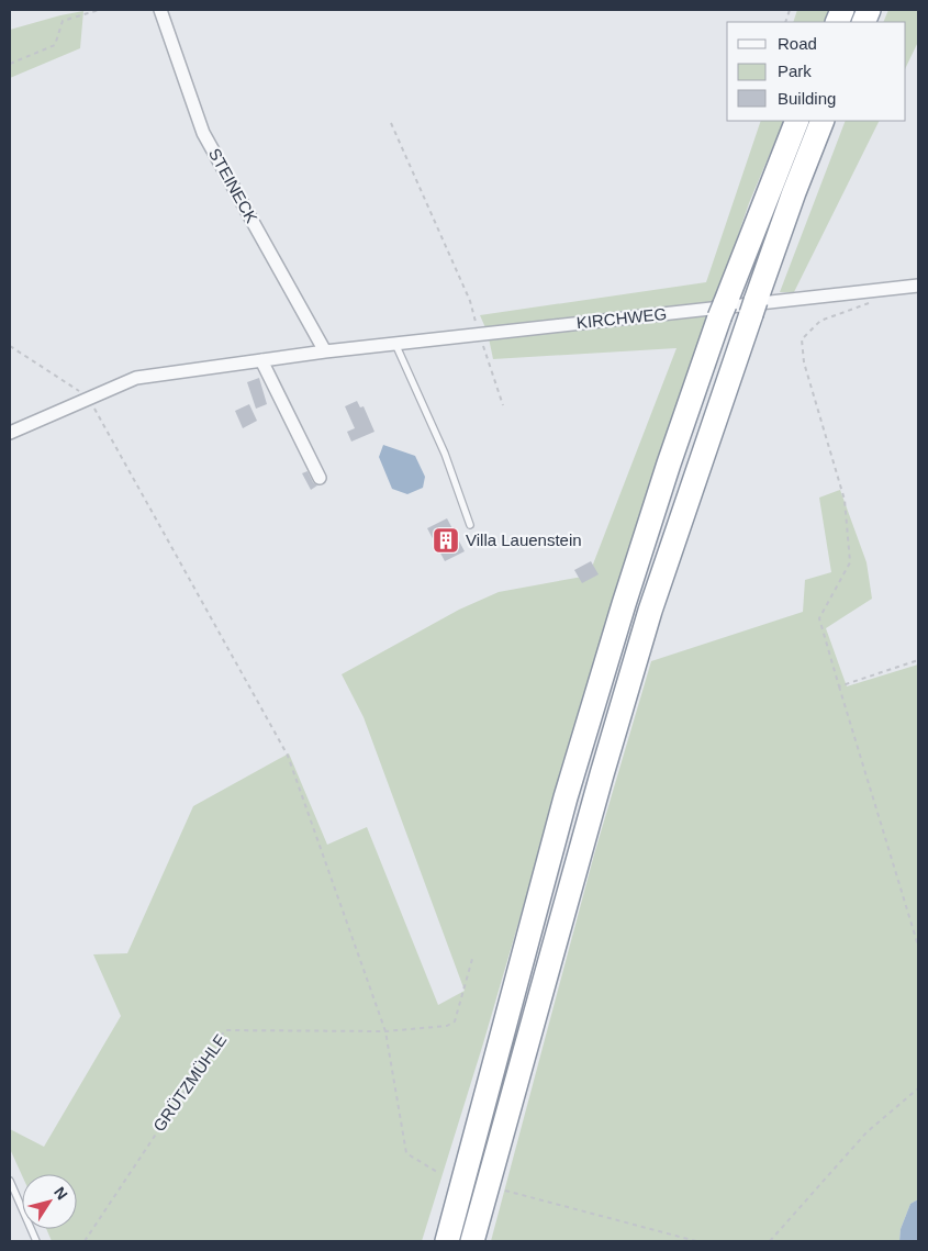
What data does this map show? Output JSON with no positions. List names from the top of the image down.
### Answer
{
  "streets": {
    "street": ["STEINECK", "KIRCHWEG"],
    "path": ["GRÜTZMÜHLE"]
  },
  "crossings": [
    ["STEINECK", "KIRCHWEG"]
  ],
  "places": {
    "building": ["Villa Lauenstein"]
  },
  "legend": ["Road", "Park", "Building"],
  "north": "top right"
}
